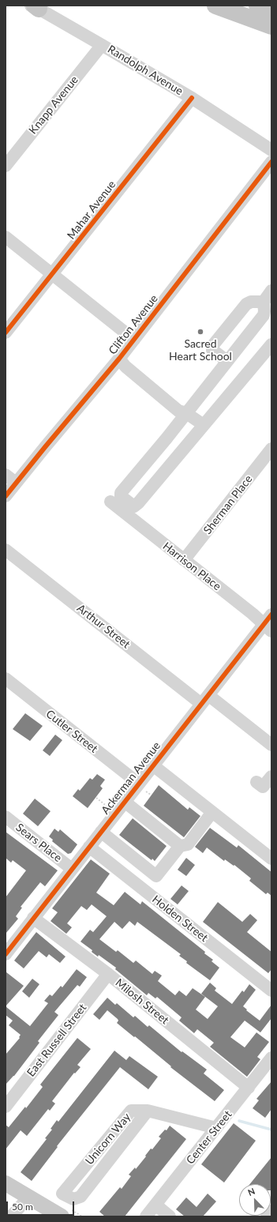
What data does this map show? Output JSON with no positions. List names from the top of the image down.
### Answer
{
  "streets": {
    "street": [
      "Randolph Avenue",
      "Knapp Avenue",
      "Mahar Avenue",
      "Clifton Avenue",
      "Sherman Place",
      "Harrison Place",
      "Arthur Street",
      "Cutler Street",
      "Ackerman Avenue",
      "Sears Place",
      "Holden Street",
      "Milosh Street",
      "East Russell Street",
      "Center Street",
      "Unicorn Way"
    ]
  },
  "crossings": [
    ["Randolph Avenue", "Knapp Avenue"],
    ["Randolph Avenue", "Mahar Avenue"],
    ["Sherman Place", "Harrison Place"],
    ["Harrison Place", "Ackerman Avenue"],
    ["Arthur Street", "Ackerman Avenue"],
    ["Cutler Street", "Ackerman Avenue"],
    ["Ackerman Avenue", "Sears Place"],
    ["Ackerman Avenue", "Holden Street"],
    ["Ackerman Avenue", "Milosh Street"],
    ["Milosh Street", "East Russell Street"],
    ["Milosh Street", "Center Street"],
    ["Center Street", "Unicorn Way"]
  ],
  "places": ["Sacred Heart School"],
  "scale_bar": "50 m",
  "north": "top left"
}
